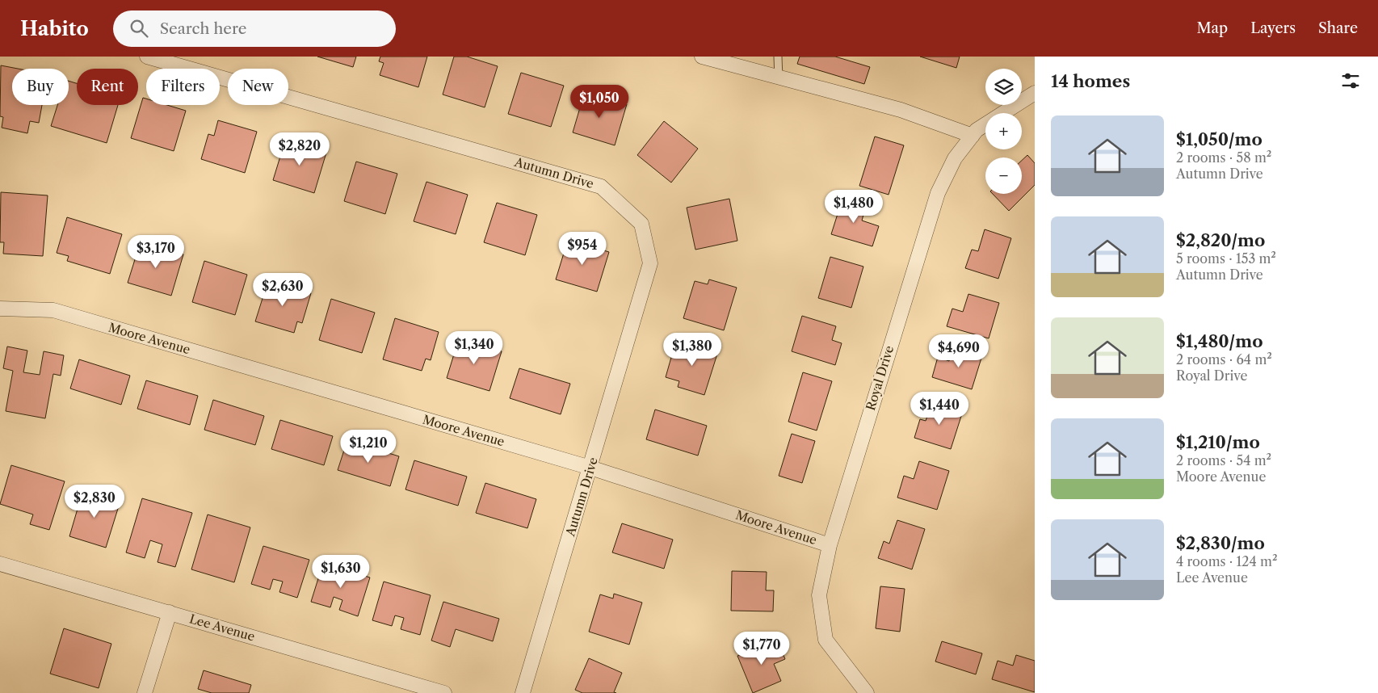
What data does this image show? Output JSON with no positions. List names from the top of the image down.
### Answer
{
  "streets": {
    "street": [
      "Autumn Drive",
      "Moore Avenue",
      "Royal Drive",
      "Lee Avenue"
    ]
  },
  "crossings": [
    ["Autumn Drive", "Moore Avenue"],
    ["Moore Avenue", "Royal Drive"]
  ],
  "page": {
    "header": "Habito",
    "search": "Search here",
    "nav": ["Map", "Layers", "Share"],
    "heading": "14 homes",
    "map_buttons": ["+", "−"],
    "chip": [
      "Buy",
      "Rent",
      "Filters",
      "New"
    ],
    "price": [
      "$1,050",
      "$2,820",
      "$1,480",
      "$954",
      "$3,170",
      "$2,630",
      "$1,340",
      "$1,380",
      "$4,690",
      "$1,440",
      "$1,210",
      "$2,830",
      "$1,630",
      "$1,770"
    ],
    "list": [
      {
        "name": "$1,050/mo",
        "note": "2 rooms · 58 m² · Autumn Drive"
      },
      {
        "name": "$2,820/mo",
        "note": "5 rooms · 153 m² · Autumn Drive"
      },
      {
        "name": "$1,480/mo",
        "note": "2 rooms · 64 m² · Royal Drive"
      },
      {
        "name": "$1,210/mo",
        "note": "2 rooms · 54 m² · Moore Avenue"
      },
      {
        "name": "$2,830/mo",
        "note": "4 rooms · 124 m² · Lee Avenue"
      }
    ]
  }
}
